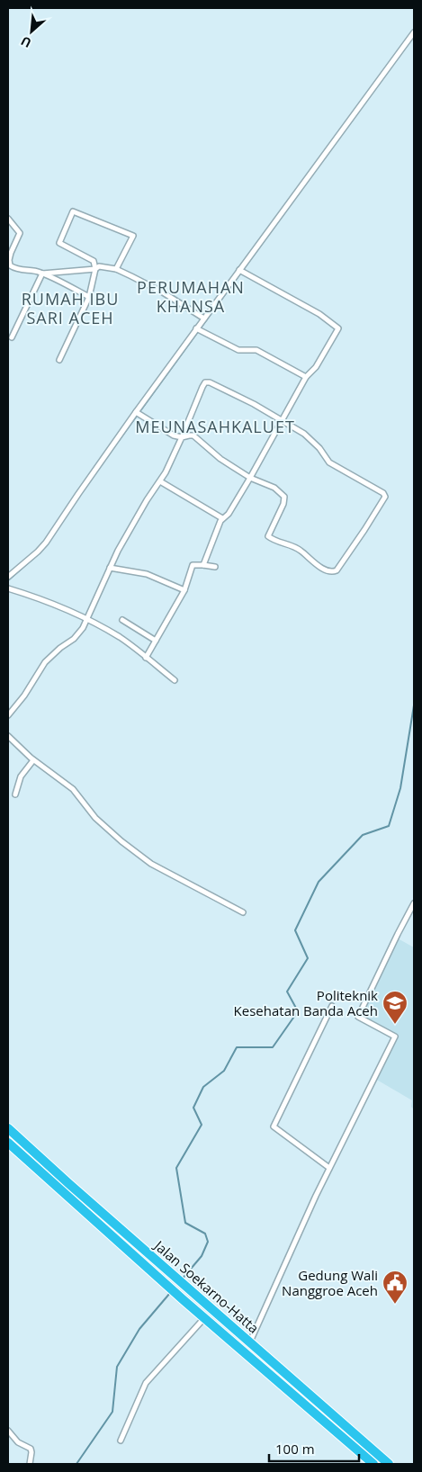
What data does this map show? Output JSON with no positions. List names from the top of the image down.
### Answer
{
  "streets": {
    "highway": ["Jalan Soekarno-Hatta"]
  },
  "districts": ["PERUMAHAN KHANSA", "RUMAH IBU SARI ACEH", "MEUNASAHKALUET"],
  "places": {
    "school or university": ["Politeknik Kesehatan Banda Aceh"],
    "public building": ["Gedung Wali Nanggroe Aceh"]
  },
  "scale_bar": "100 m",
  "north": "bottom left"
}
